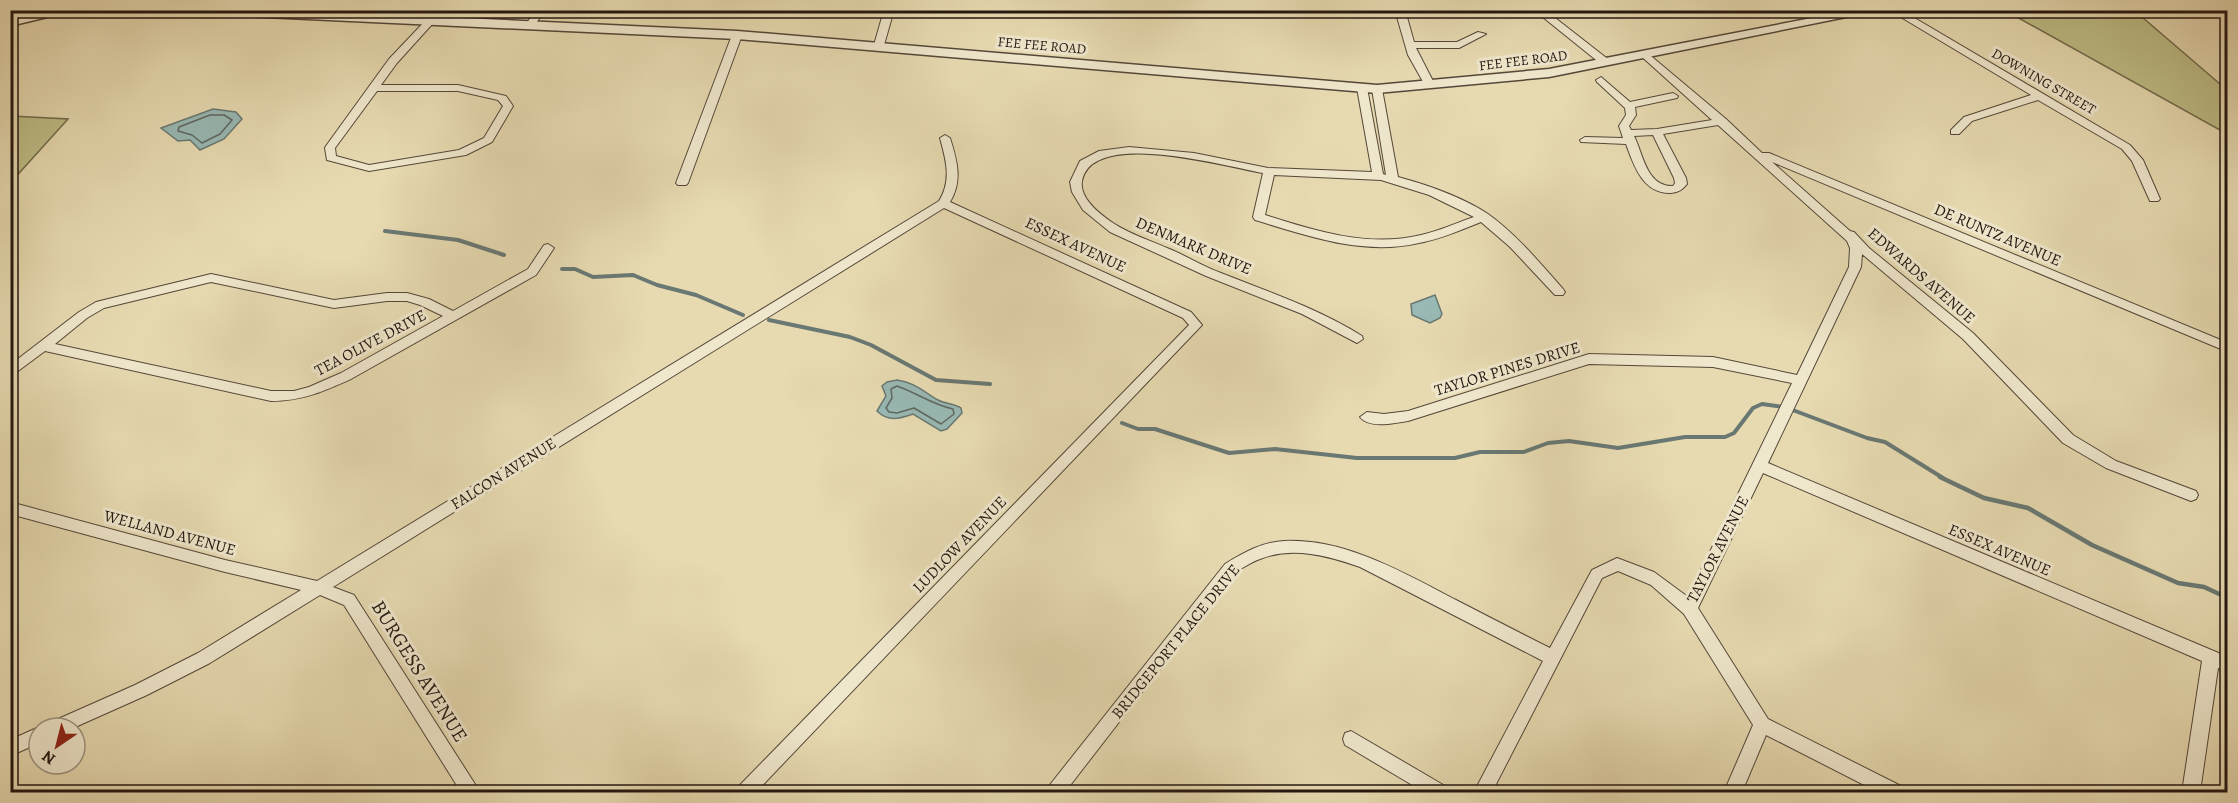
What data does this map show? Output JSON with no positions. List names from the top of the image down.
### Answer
{
  "streets": {
    "street": [
      "FEE FEE ROAD",
      "DOWNING STREET",
      "DE RUNTZ AVENUE",
      "ESSEX AVENUE",
      "DENMARK DRIVE",
      "EDWARDS AVENUE",
      "TEA OLIVE DRIVE",
      "TAYLOR PINES DRIVE",
      "FALCON AVENUE",
      "WELLAND AVENUE",
      "LUDLOW AVENUE",
      "TAYLOR AVENUE",
      "BRIDGEPORT PLACE DRIVE",
      "BURGESS AVENUE"
    ]
  },
  "crossings": [
    ["FEE FEE ROAD", "EDWARDS AVENUE"],
    ["DE RUNTZ AVENUE", "EDWARDS AVENUE"],
    ["ESSEX AVENUE", "FALCON AVENUE"],
    ["ESSEX AVENUE", "LUDLOW AVENUE"],
    ["ESSEX AVENUE", "TAYLOR AVENUE"],
    ["EDWARDS AVENUE", "TAYLOR AVENUE"],
    ["TAYLOR PINES DRIVE", "TAYLOR AVENUE"],
    ["FALCON AVENUE", "WELLAND AVENUE"],
    ["FALCON AVENUE", "BURGESS AVENUE"],
    ["WELLAND AVENUE", "BURGESS AVENUE"],
    ["TAYLOR AVENUE", "BRIDGEPORT PLACE DRIVE"]
  ],
  "north": "bottom left"
}
